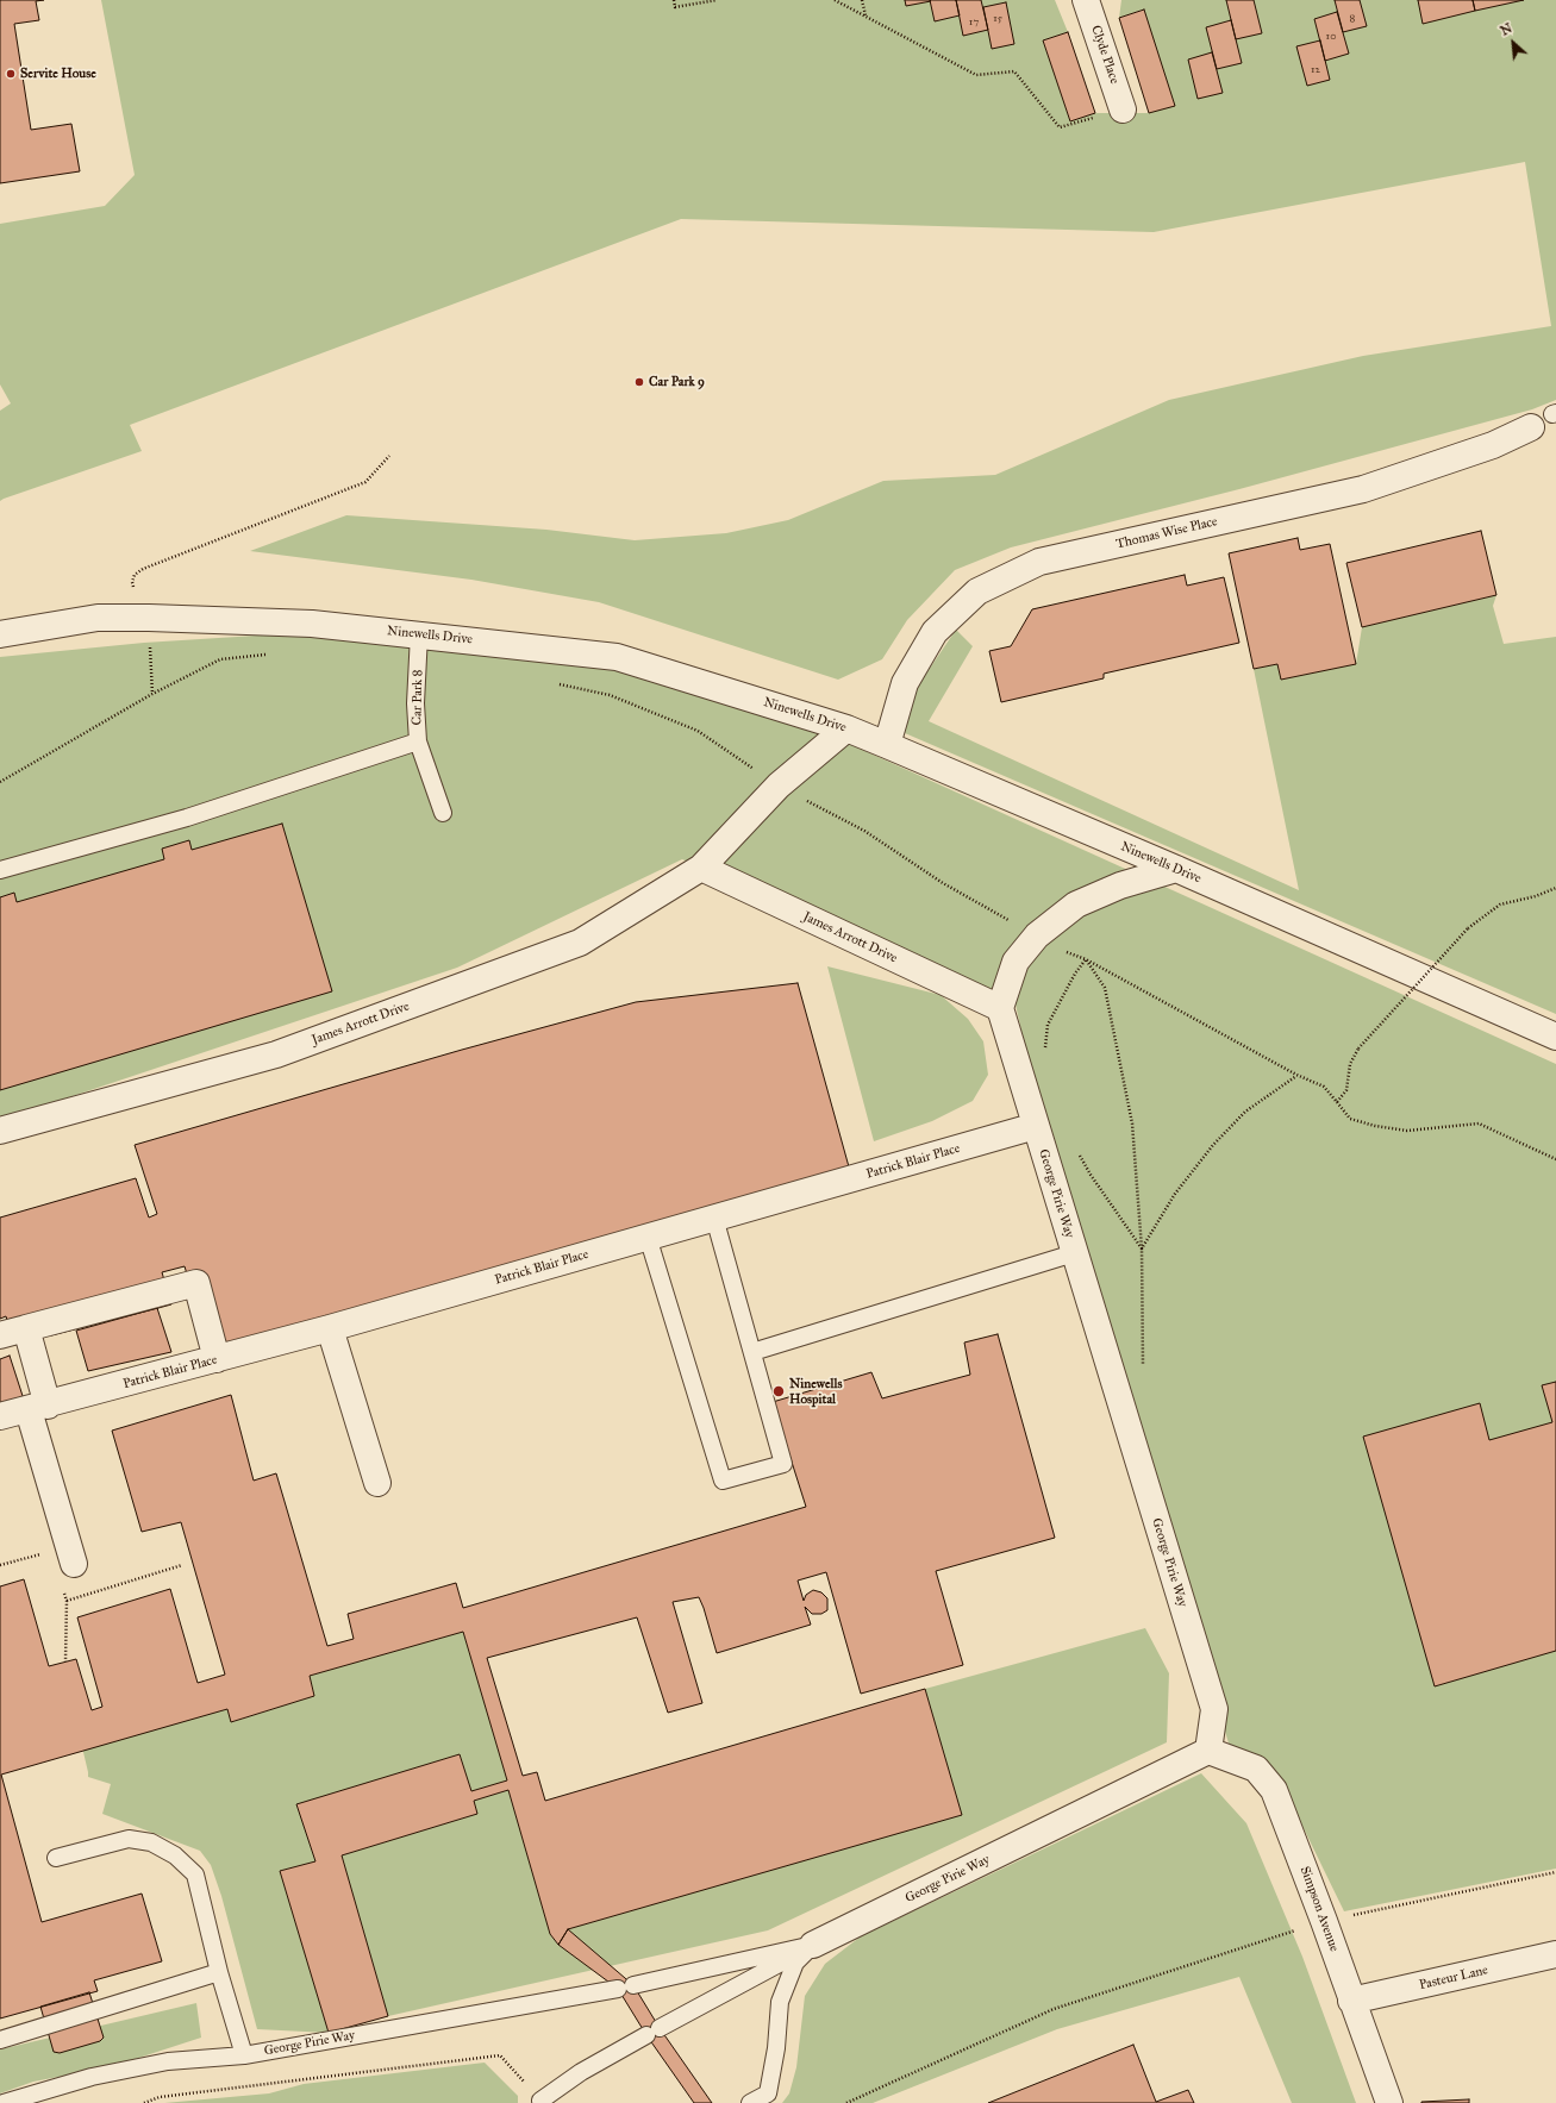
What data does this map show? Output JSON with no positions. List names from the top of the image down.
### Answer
{
  "streets": {
    "street": [
      "Clyde Place",
      "Thomas Wise Place",
      "Ninewells Drive",
      "James Arrott Drive",
      "Patrick Blair Place",
      "George Pirie Way",
      "Simpson Avenue",
      "Pasteur Lane"
    ],
    "lane": ["Car Park 8"]
  },
  "crossings": [
    ["Thomas Wise Place", "Ninewells Drive"],
    ["Ninewells Drive", "Car Park 8"],
    ["Ninewells Drive", "James Arrott Drive"],
    ["James Arrott Drive", "George Pirie Way"],
    ["Patrick Blair Place", "George Pirie Way"],
    ["George Pirie Way", "Simpson Avenue"],
    ["Simpson Avenue", "Pasteur Lane"]
  ],
  "places": ["Servite House", "Car Park 9", "Ninewells Hospital"],
  "house_numbers": [
    "15",
    "8",
    "17",
    "10",
    "12"
  ],
  "north": "top left"
}
